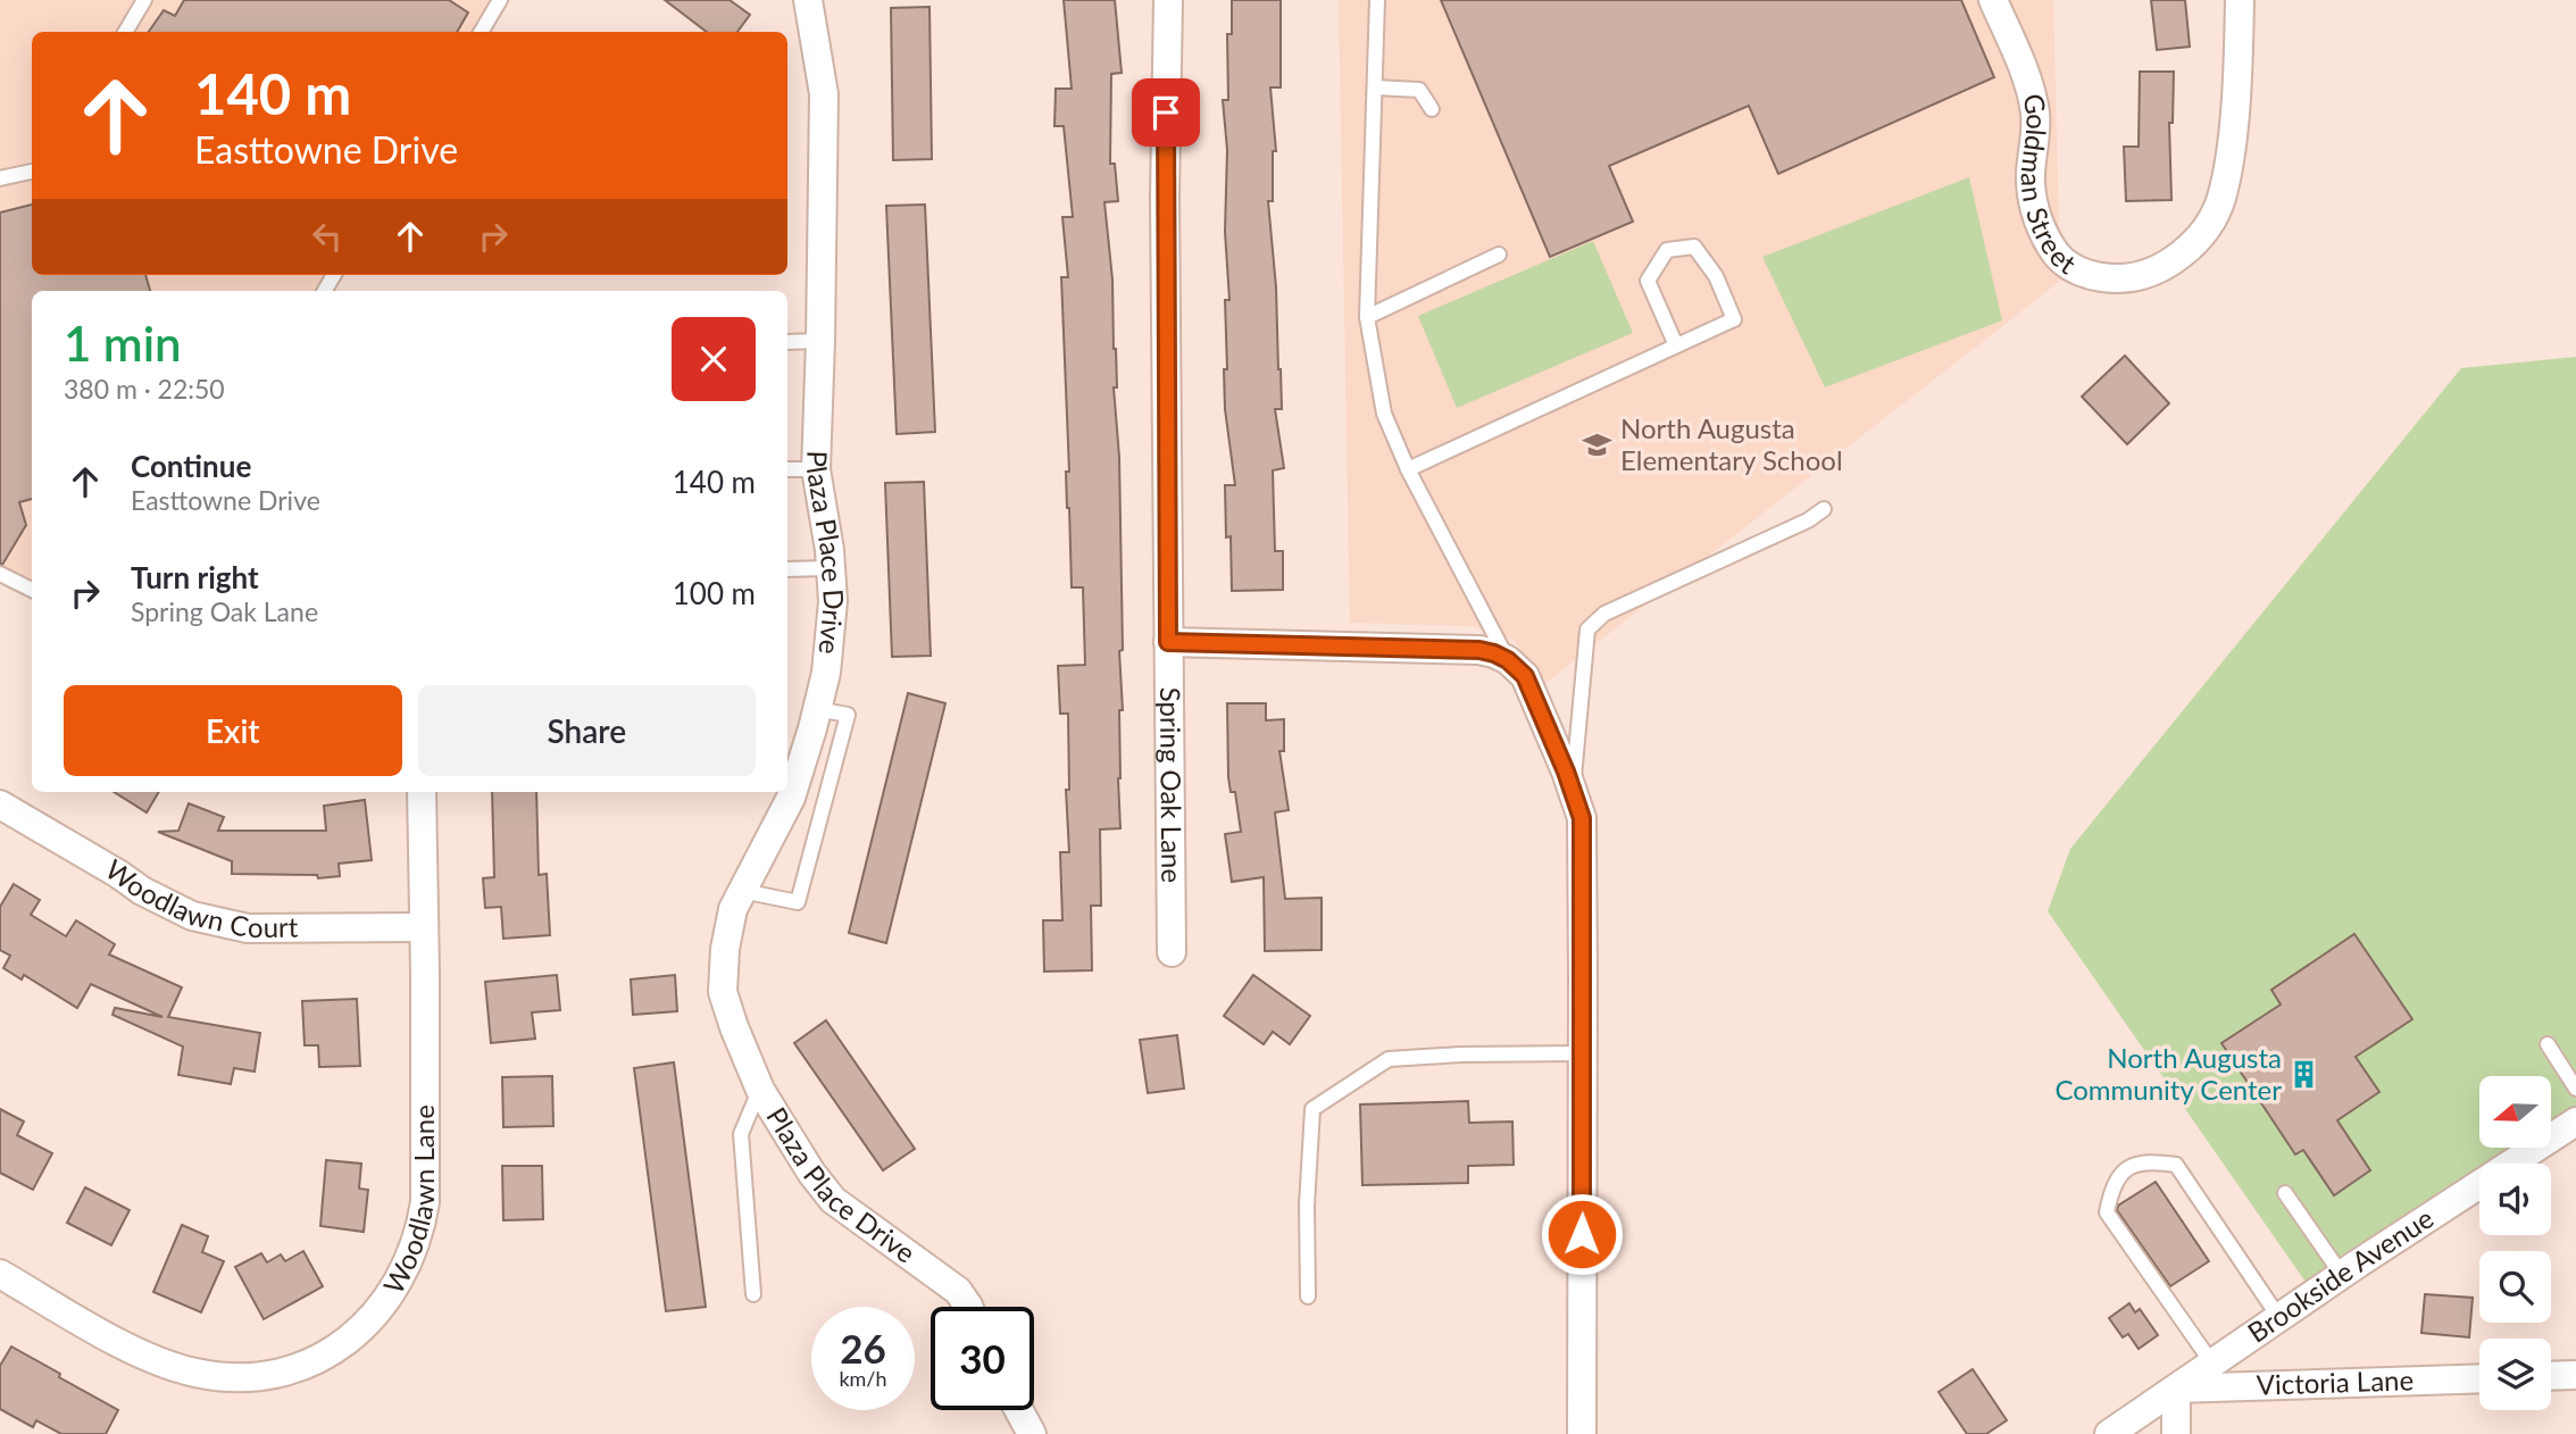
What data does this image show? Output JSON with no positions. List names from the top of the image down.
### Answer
{
  "streets": {
    "street": [
      "Goldman Street",
      "Plaza Place Drive",
      "Spring Oak Lane",
      "Woodlawn Court",
      "Woodlawn Lane",
      "Brookside Avenue",
      "Victoria Lane"
    ]
  },
  "crossings": [
    ["Woodlawn Court", "Woodlawn Lane"],
    ["Brookside Avenue", "Victoria Lane"]
  ],
  "places": {
    "school or university": ["North Augusta Elementary School"],
    "building": ["North Augusta Community Center"]
  },
  "north": "left",
  "page": {
    "turn": ["140 m", "Easttowne Drive"],
    "heading": ["1 min", "380 m · 22:50"],
    "list": [
      {
        "name": "Continue",
        "note": "Easttowne Drive",
        "value": "140 m"
      },
      {
        "name": "Turn right",
        "note": "Spring Oak Lane",
        "value": "100 m"
      }
    ],
    "buttons": ["Exit", "Share"],
    "speed": "26 km/h",
    "limit": "30"
  }
}
